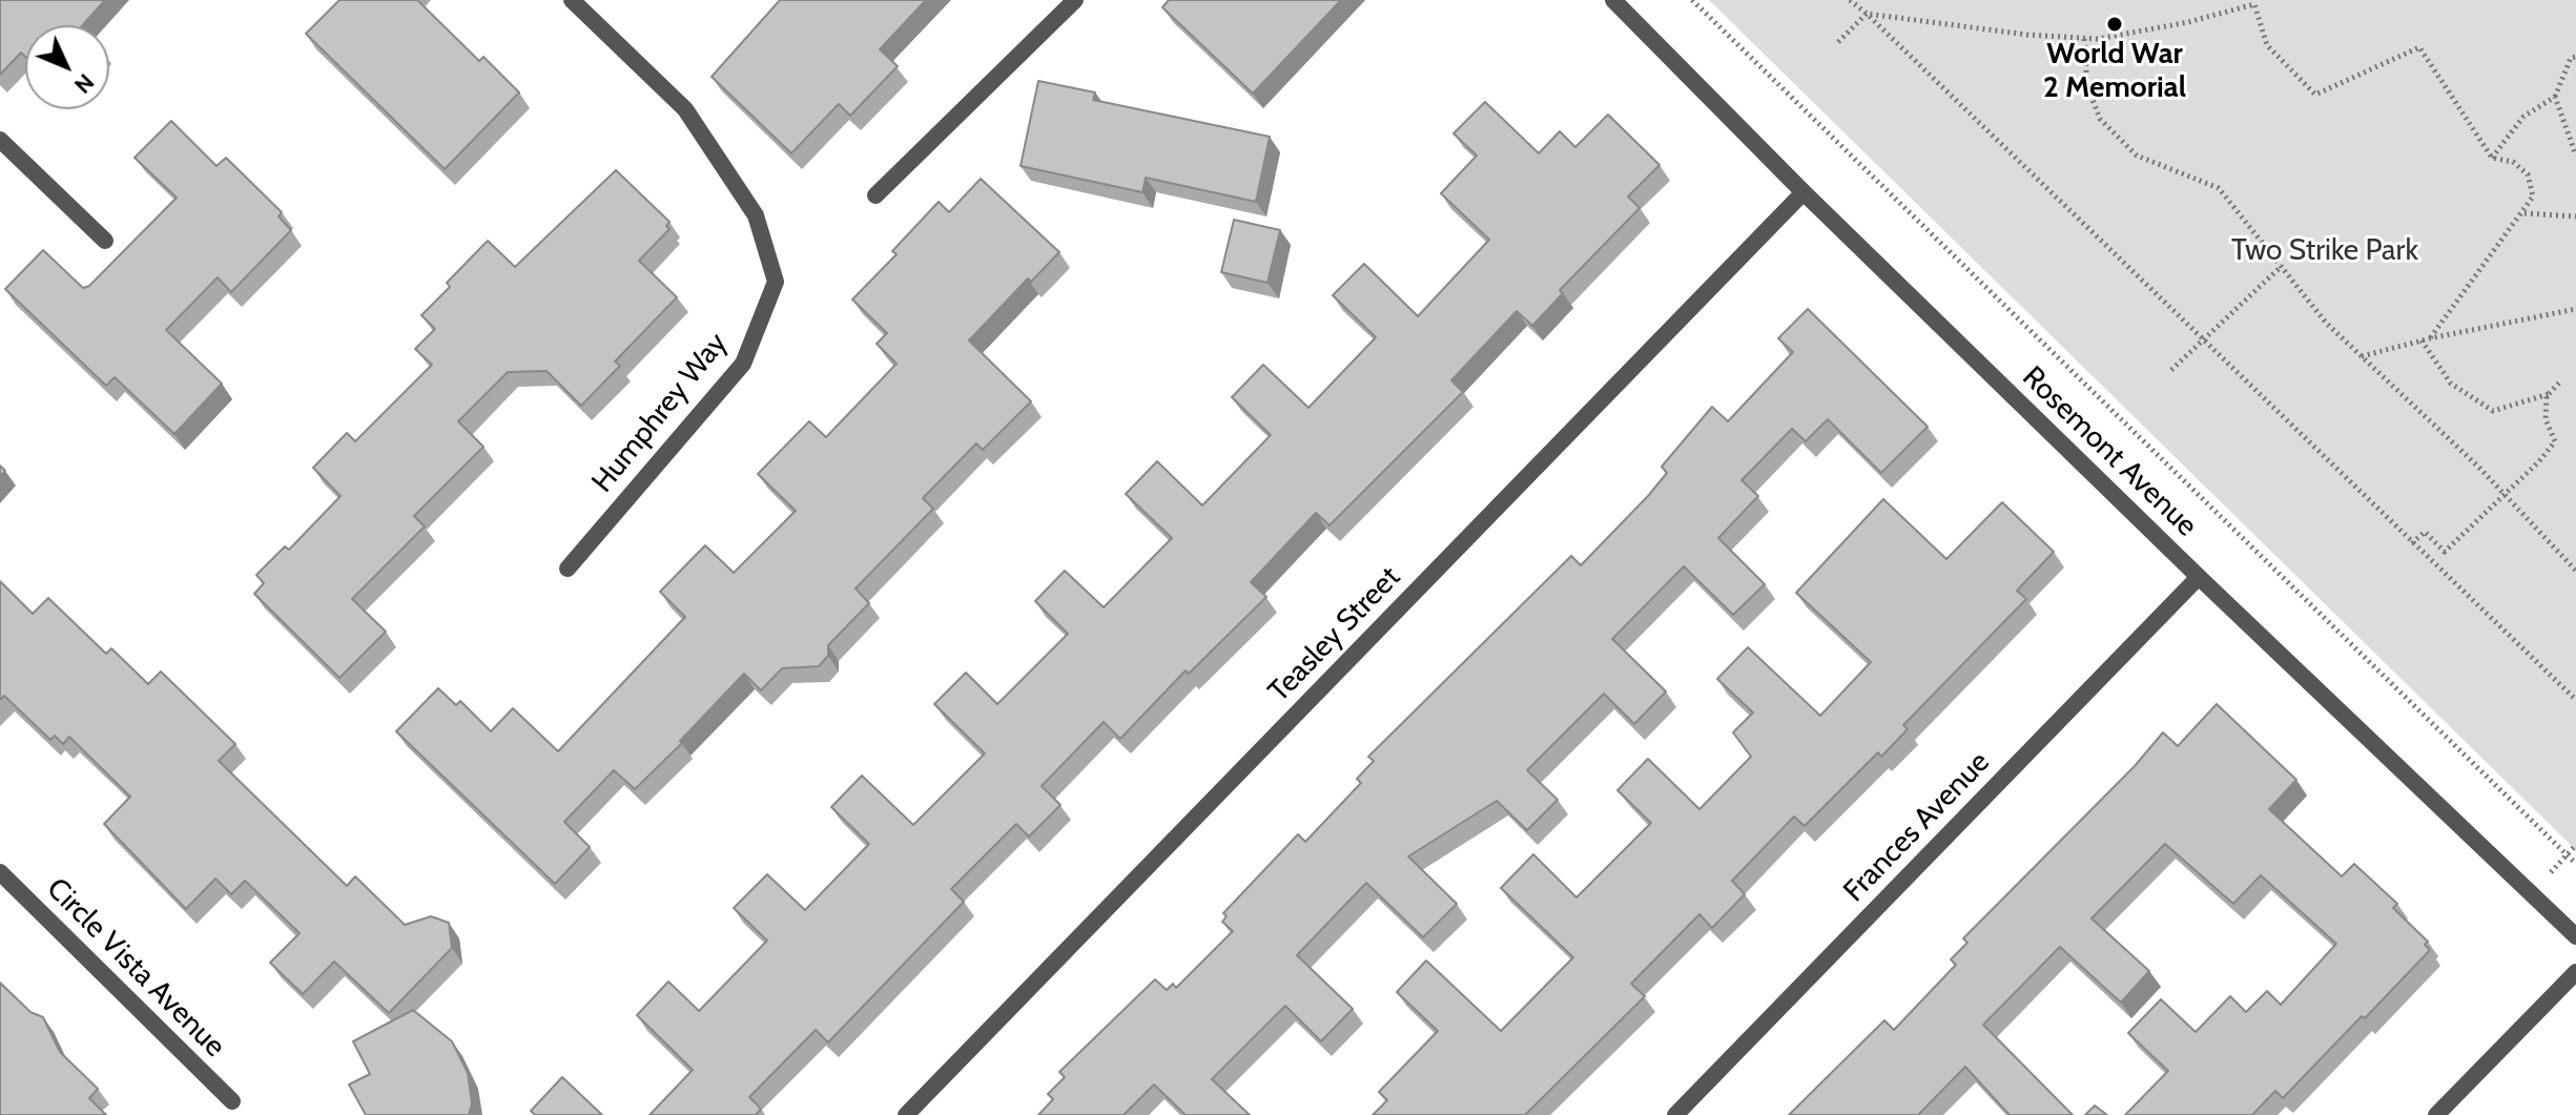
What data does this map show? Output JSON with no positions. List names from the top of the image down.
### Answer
{
  "streets": {
    "street": [
      "Humphrey Way",
      "Rosemont Avenue",
      "Teasley Street",
      "Frances Avenue",
      "Circle Vista Avenue"
    ]
  },
  "crossings": [
    ["Rosemont Avenue", "Teasley Street"],
    ["Rosemont Avenue", "Frances Avenue"]
  ],
  "parks": ["Two Strike Park"],
  "places": ["World War 2 Memorial"],
  "north": "bottom right"
}
